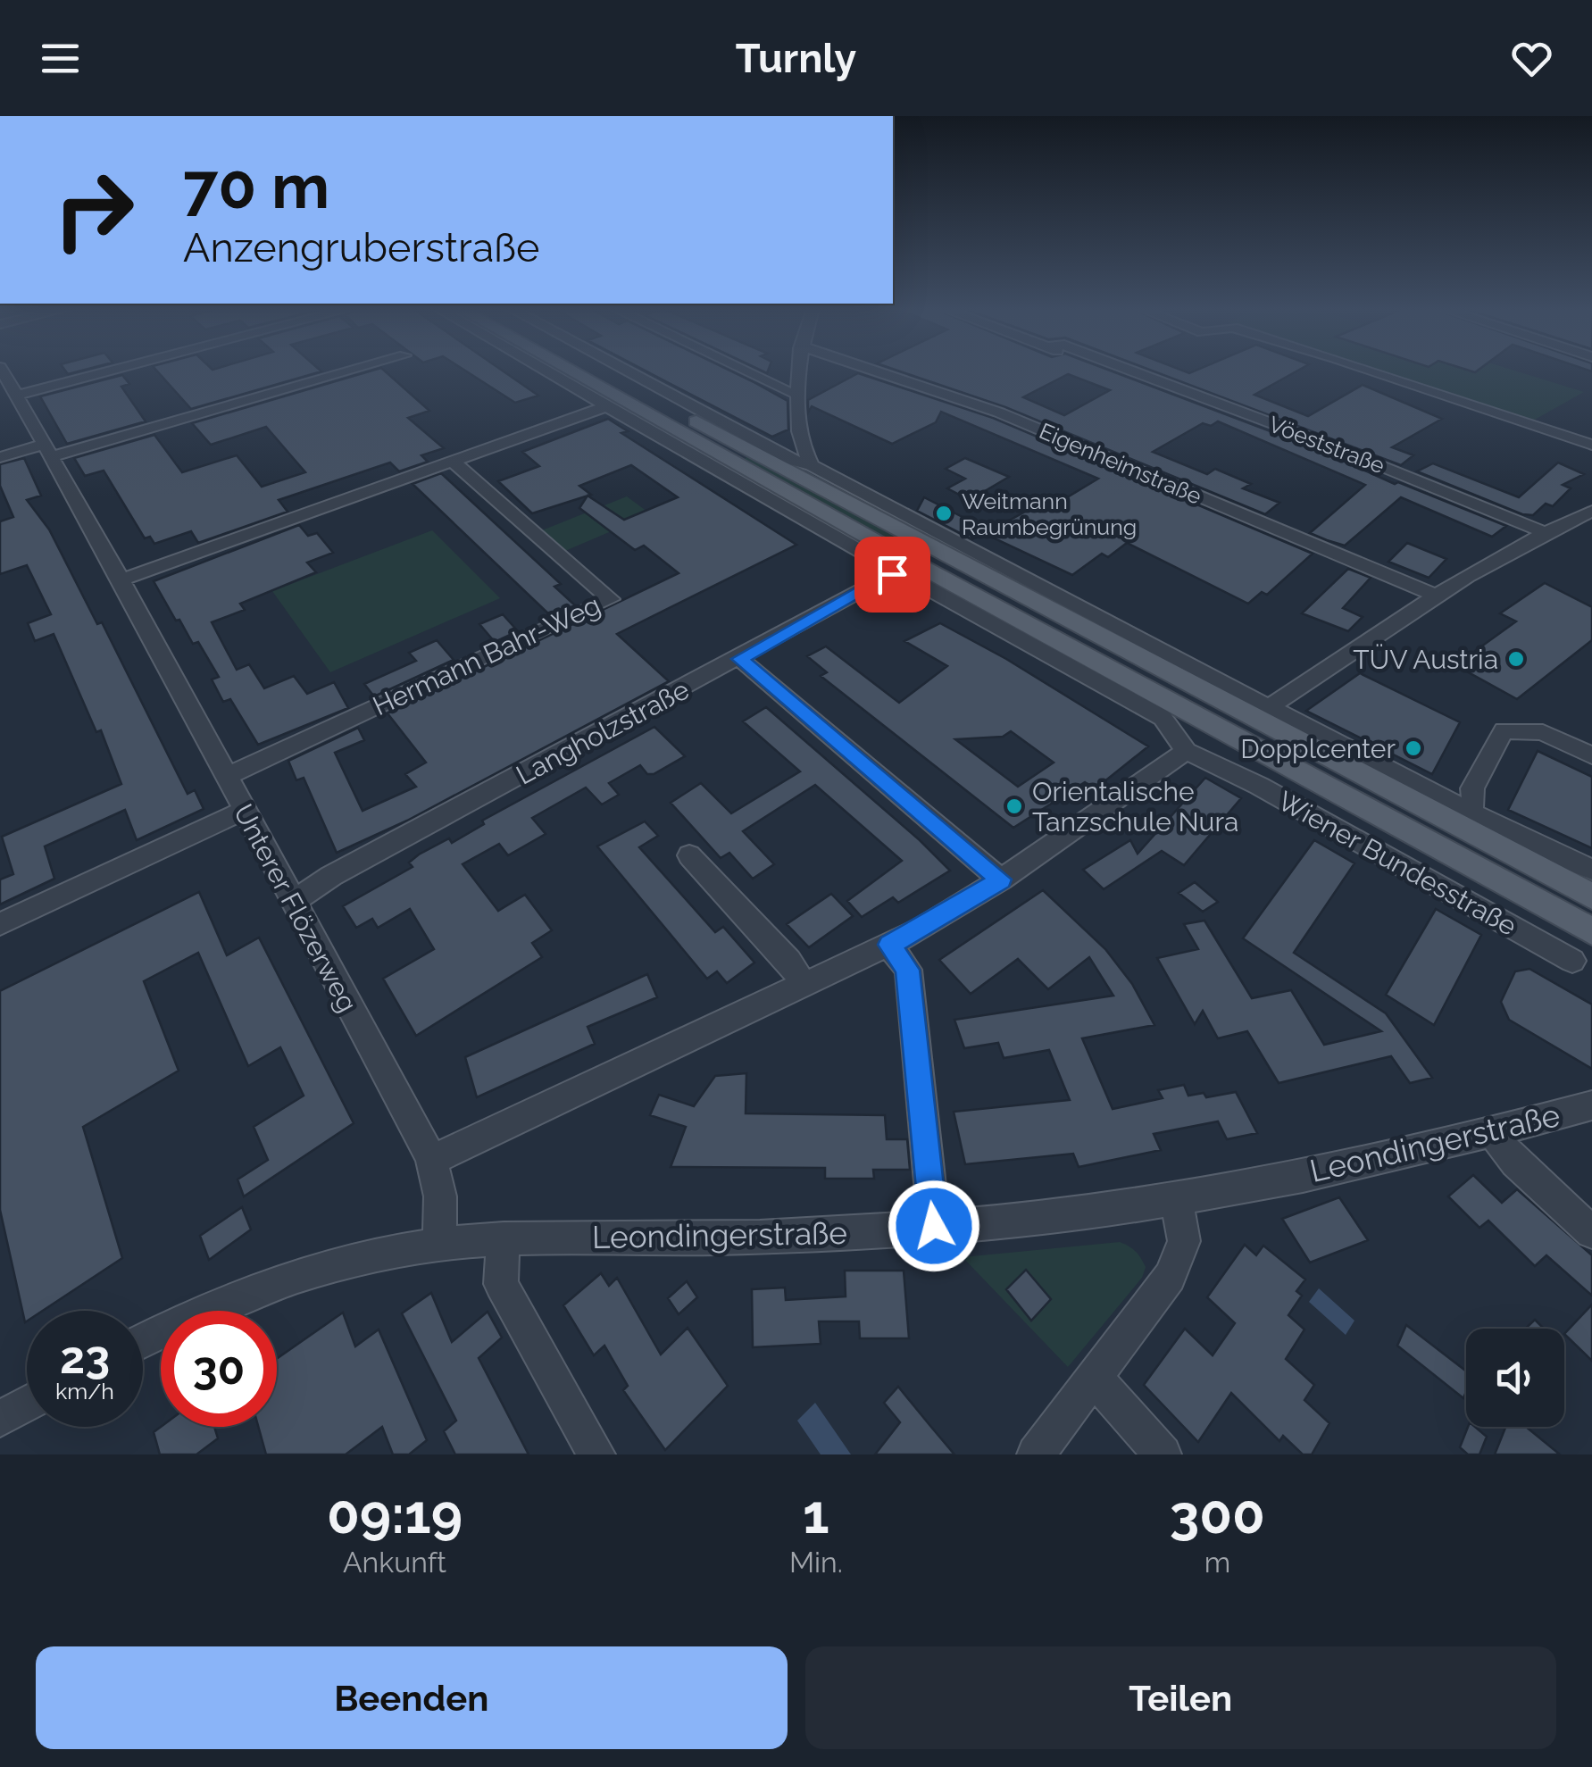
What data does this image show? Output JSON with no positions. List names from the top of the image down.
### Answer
{
  "streets": {
    "main road": ["Wiener Bundesstraße"],
    "street": [
      "Vöeststraße",
      "Eigenheimstraße",
      "Hermann Bahr-Weg",
      "Langholzstraße",
      "Unterer Flözerweg",
      "Leondingerstraße"
    ]
  },
  "crossings": [
    ["Hermann Bahr-Weg", "Unterer Flözerweg"],
    ["Langholzstraße", "Wiener Bundesstraße"],
    ["Langholzstraße", "Unterer Flözerweg"],
    ["Unterer Flözerweg", "Leondingerstraße"]
  ],
  "places": [
    "Weitmann Raumbegrünung",
    "TÜV Austria",
    "Dopplcenter",
    "Orientalische Tanzschule Nura"
  ],
  "page": {
    "header": "Turnly",
    "turn": ["70 m", "Anzengruberstraße"],
    "speed": "23 km/h",
    "limit": "30",
    "eta": [
      "09:19",
      "Ankunft",
      "1",
      "Min.",
      "300",
      "m"
    ],
    "buttons": ["Beenden", "Teilen"]
  }
}
